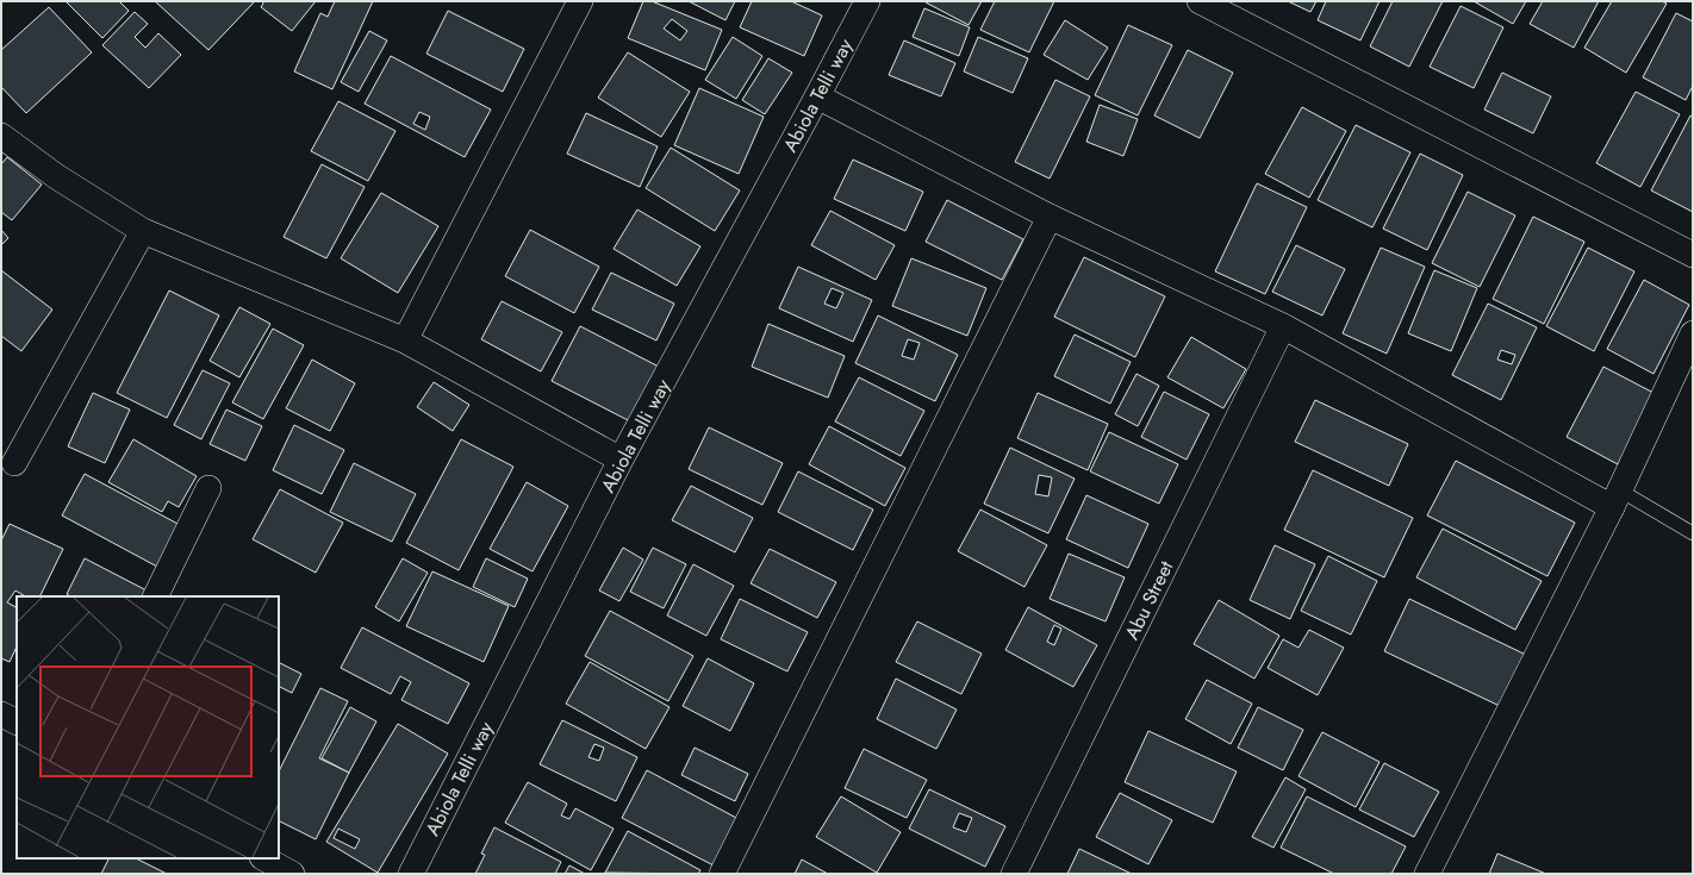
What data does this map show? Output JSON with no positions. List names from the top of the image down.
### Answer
{
  "streets": {
    "street": ["Abiola Telli way", "Abu Street"]
  }
}
